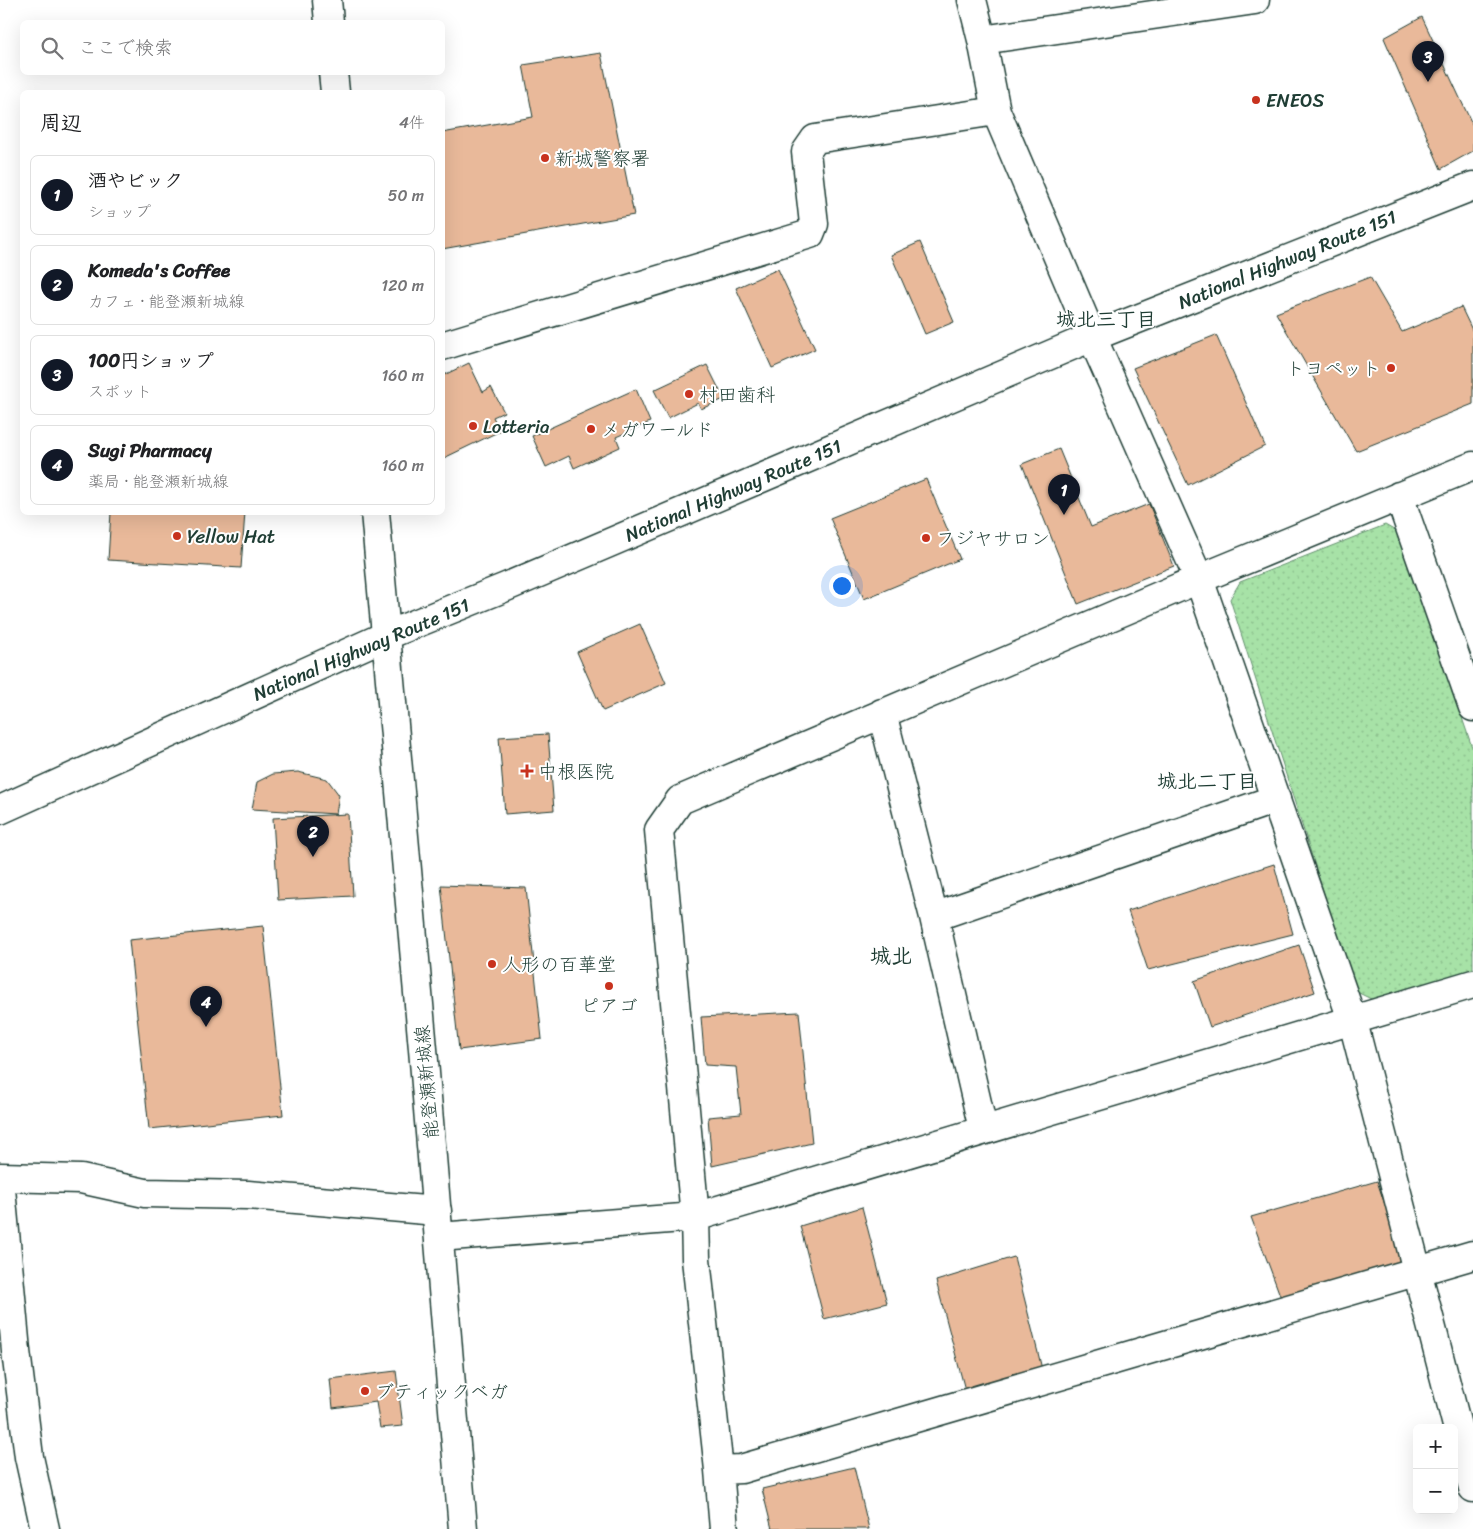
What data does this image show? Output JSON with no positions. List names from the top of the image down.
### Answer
{
  "streets": {
    "main road": ["National Highway Route 151", "能登瀬新城線"]
  },
  "crossings": [
    ["National Highway Route 151", "能登瀬新城線"]
  ],
  "districts": ["城北三丁目", "城北二丁目", "城北"],
  "places": {
    "other": [
      "ENEOS",
      "新城警察署",
      "トヨペット",
      "村田歯科",
      "Lotteria",
      "メガワールド",
      "Yellow Hat",
      "フジヤサロン",
      "人形の百華堂",
      "ピアゴ",
      "ブティックベガ"
    ],
    "health": ["中根医院"]
  },
  "page": {
    "search": "ここで検索",
    "pins": [
      "3",
      "1",
      "2",
      "4"
    ],
    "heading": ["周辺", "4件"],
    "list": [
      {
        "mark": "1",
        "name": "酒やビック",
        "note": "ショップ",
        "value": "50 m"
      },
      {
        "mark": "2",
        "name": "Komeda's Coffee",
        "note": "カフェ · 能登瀬新城線",
        "value": "120 m"
      },
      {
        "mark": "3",
        "name": "100円ショップ",
        "note": "スポット",
        "value": "160 m"
      },
      {
        "mark": "4",
        "name": "Sugi Pharmacy",
        "note": "薬局 · 能登瀬新城線",
        "value": "160 m"
      }
    ],
    "map_buttons": ["+", "−"]
  }
}
